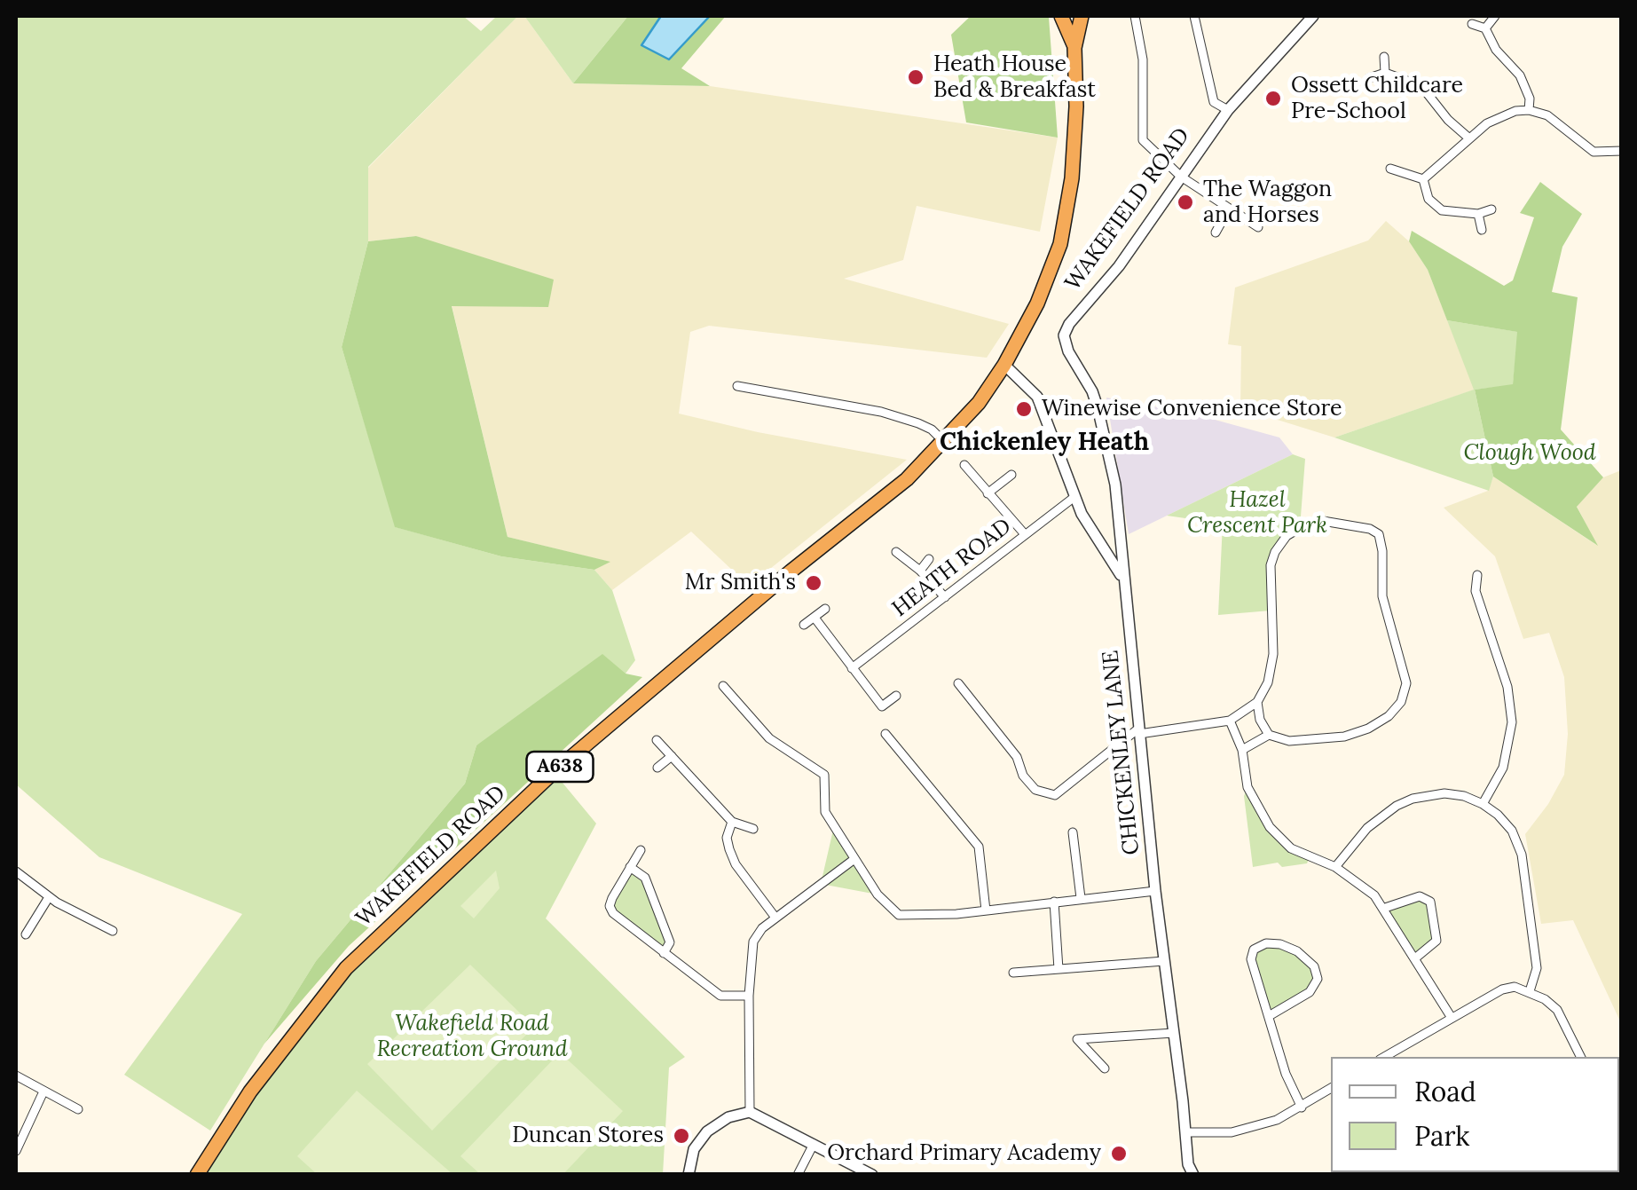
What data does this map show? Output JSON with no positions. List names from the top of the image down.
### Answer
{
  "streets": {
    "highway": ["WAKEFIELD ROAD", "A638"],
    "street": ["HEATH ROAD", "CHICKENLEY LANE"]
  },
  "crossings": [
    ["WAKEFIELD ROAD", "CHICKENLEY LANE"],
    ["WAKEFIELD ROAD", "A638"]
  ],
  "districts": ["Chickenley Heath"],
  "parks": ["Clough Wood", "Hazel Crescent Park", "Wakefield Road Recreation Ground"],
  "places": [
    "Heath House Bed & Breakfast",
    "Ossett Childcare Pre-School",
    "The Waggon and Horses",
    "Winewise Convenience Store",
    "Mr Smith's",
    "Duncan Stores",
    "Orchard Primary Academy"
  ],
  "legend": ["Road", "Park"]
}
